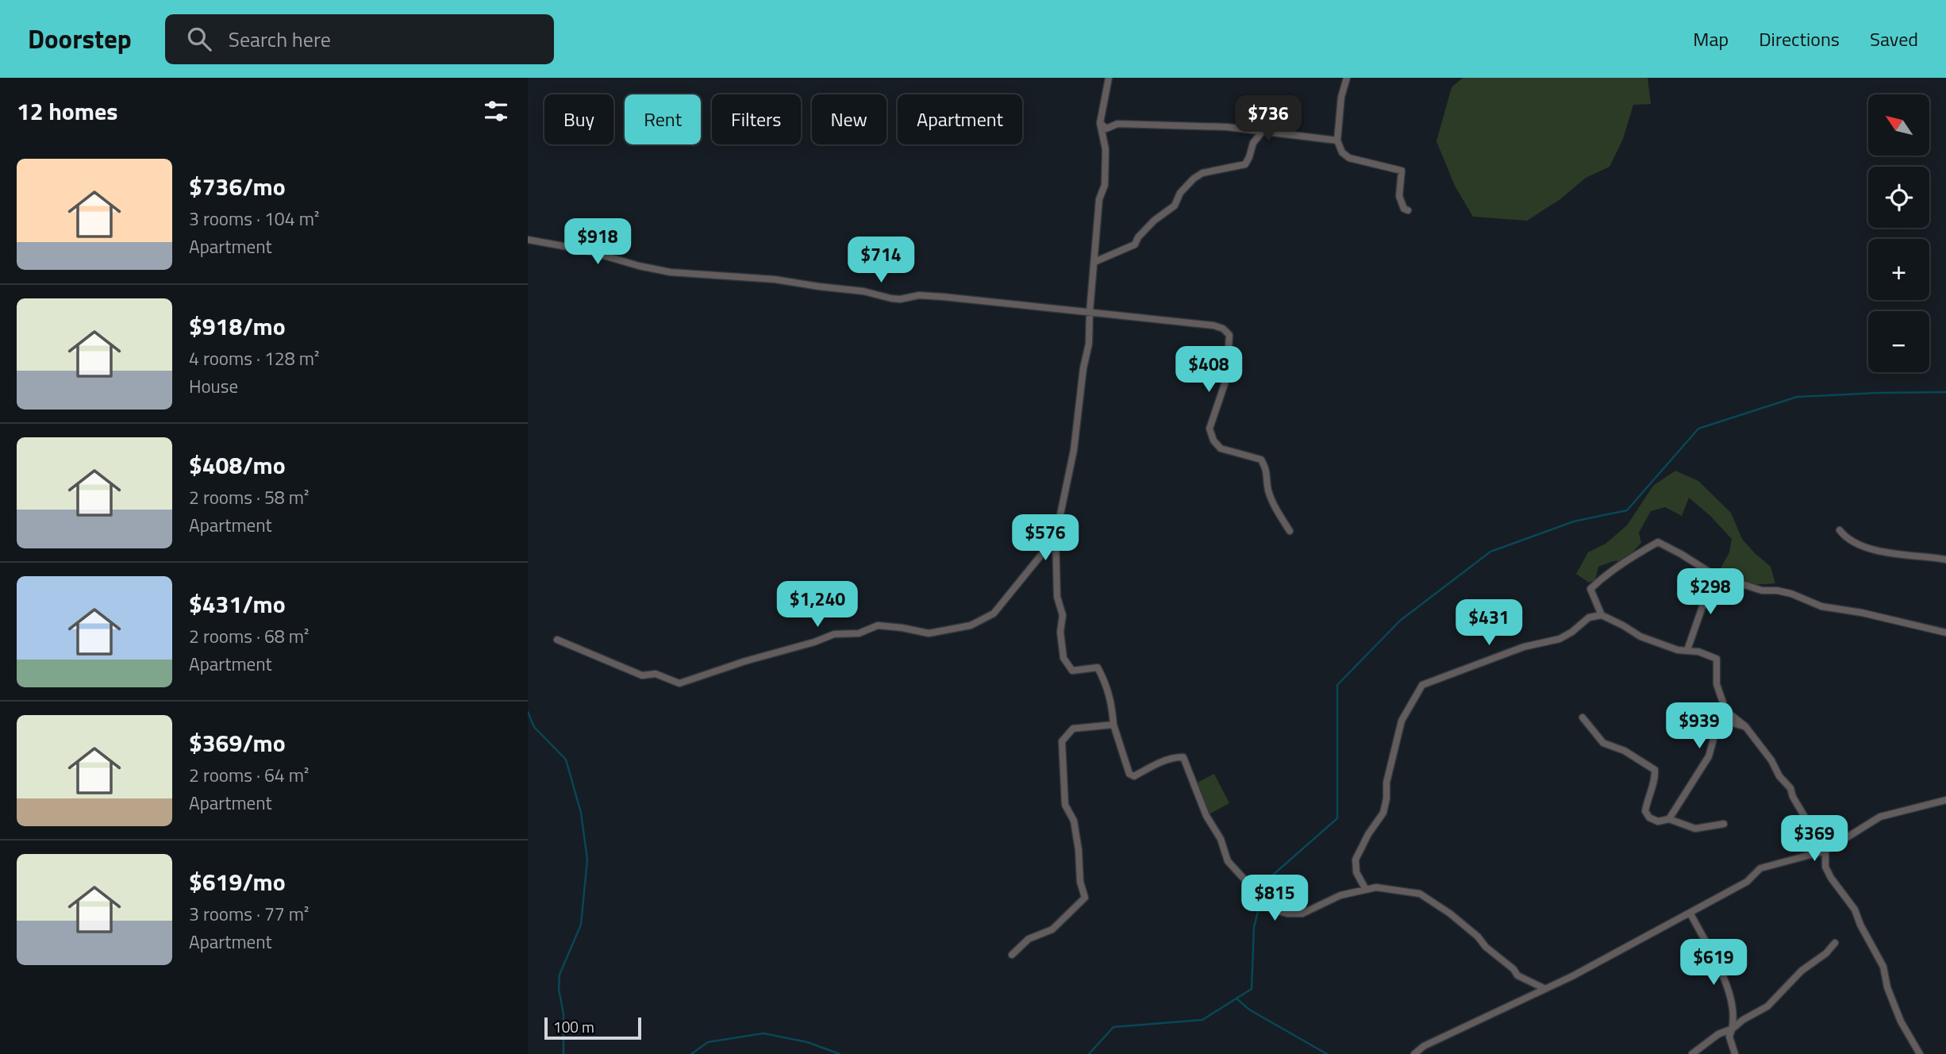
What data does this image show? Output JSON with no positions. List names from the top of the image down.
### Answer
{
  "scale_bar": "100 m",
  "north": "top left",
  "page": {
    "header": "Doorstep",
    "search": "Search here",
    "nav": ["Map", "Directions", "Saved"],
    "heading": "12 homes",
    "map_buttons": ["+", "−"],
    "chip": [
      "Buy",
      "Rent",
      "Filters",
      "New",
      "Apartment"
    ],
    "price": [
      "$736",
      "$918",
      "$714",
      "$408",
      "$576",
      "$298",
      "$1,240",
      "$431",
      "$939",
      "$369",
      "$815",
      "$619"
    ],
    "list": [
      {
        "name": "$736/mo",
        "note": "3 rooms · 104 m² · Apartment"
      },
      {
        "name": "$918/mo",
        "note": "4 rooms · 128 m² · House"
      },
      {
        "name": "$408/mo",
        "note": "2 rooms · 58 m² · Apartment"
      },
      {
        "name": "$431/mo",
        "note": "2 rooms · 68 m² · Apartment"
      },
      {
        "name": "$369/mo",
        "note": "2 rooms · 64 m² · Apartment"
      },
      {
        "name": "$619/mo",
        "note": "3 rooms · 77 m² · Apartment"
      }
    ],
    "scale": "100 m"
  }
}
